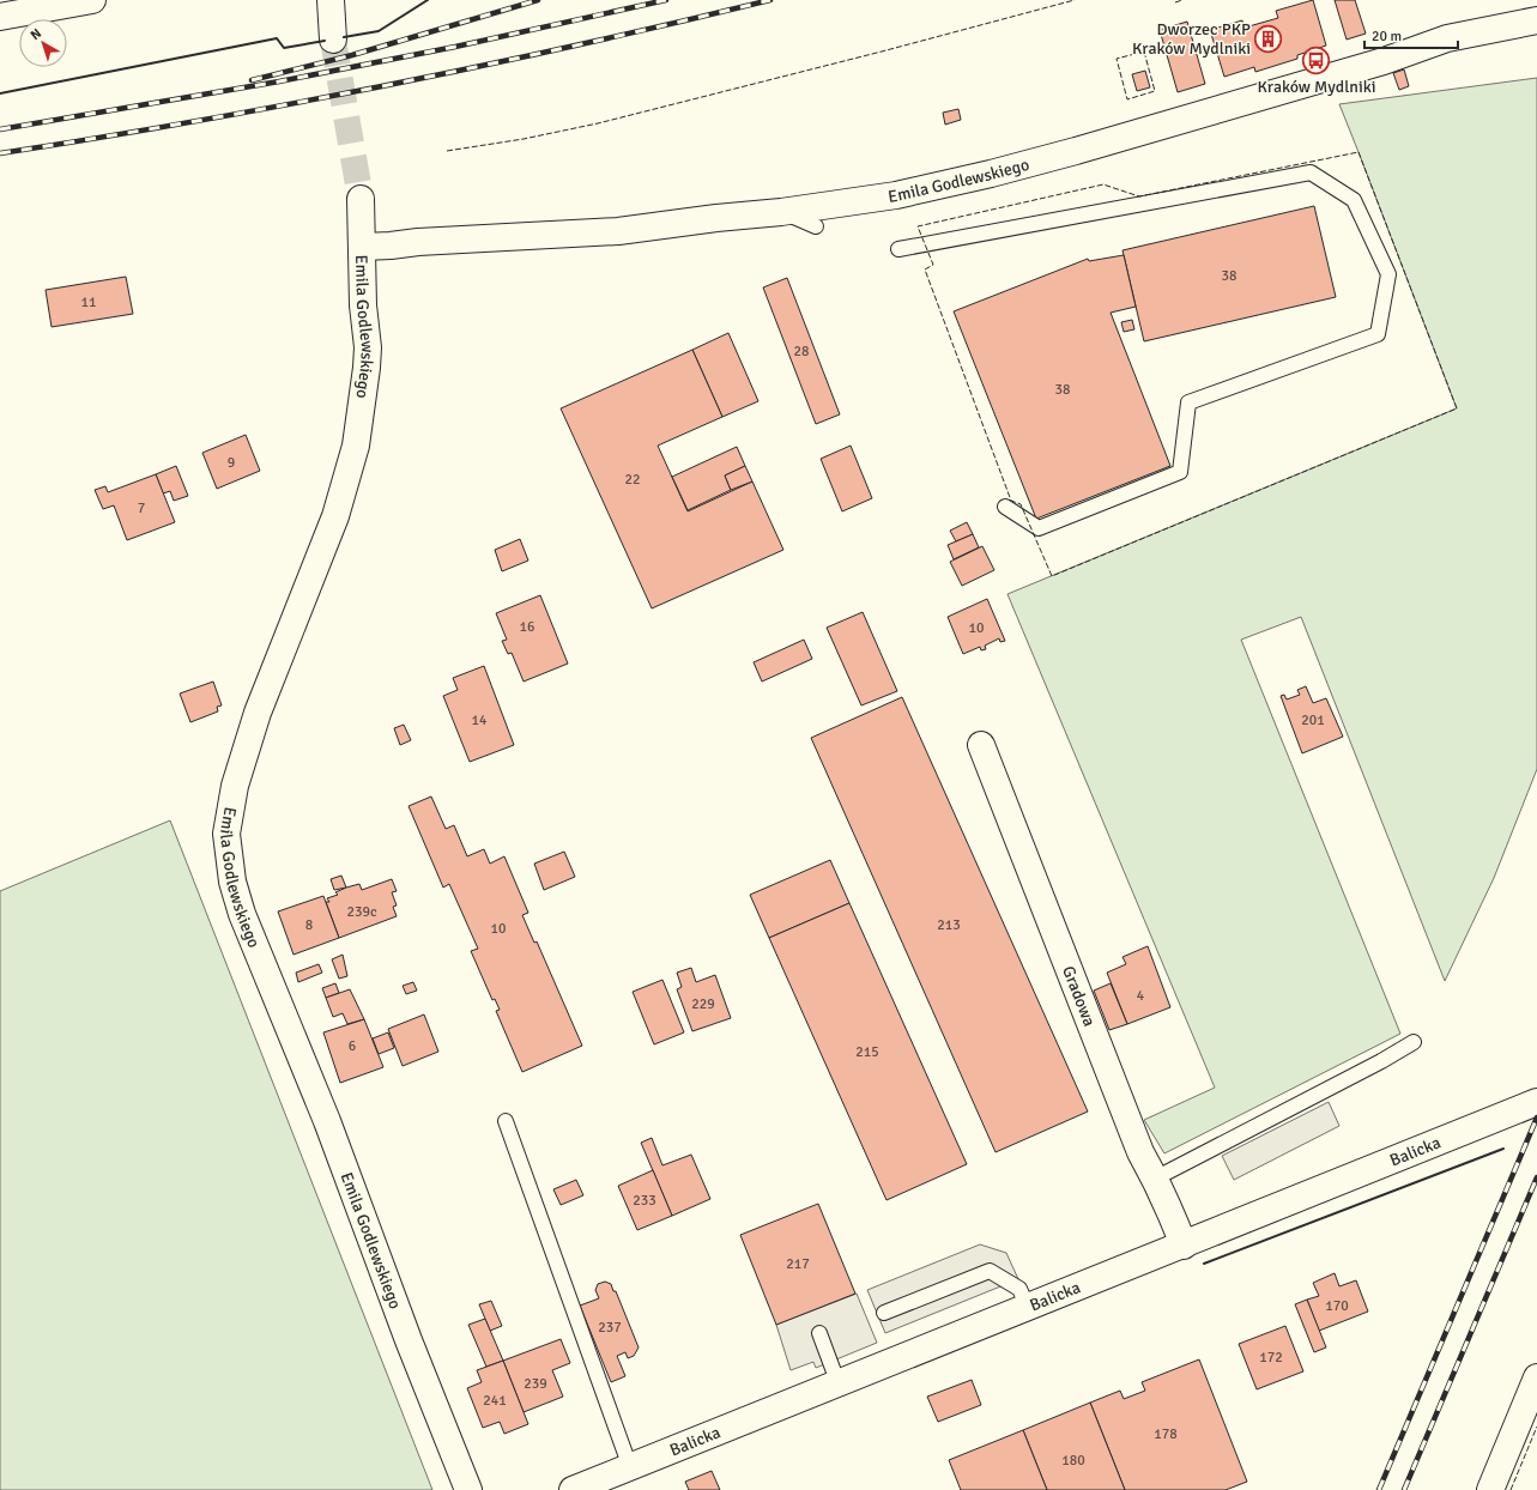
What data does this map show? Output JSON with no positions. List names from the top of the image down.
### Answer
{
  "streets": {
    "street": ["Emila Godlewskiego", "Gradowa", "Balicka"]
  },
  "crossings": [
    ["Gradowa", "Balicka"]
  ],
  "places": {
    "building": ["Dworzec PKP Kraków Mydlniki"],
    "bus stop": ["Kraków Mydlniki"]
  },
  "house_numbers": [
    "38",
    "11",
    "28",
    "38",
    "9",
    "22",
    "7",
    "16",
    "10",
    "14",
    "201",
    "239c",
    "8",
    "213",
    "10",
    "4",
    "229",
    "6",
    "215",
    "233",
    "217",
    "170",
    "237",
    "172",
    "239",
    "241",
    "178",
    "180"
  ],
  "scale_bar": "20 m",
  "north": "top left"
}
